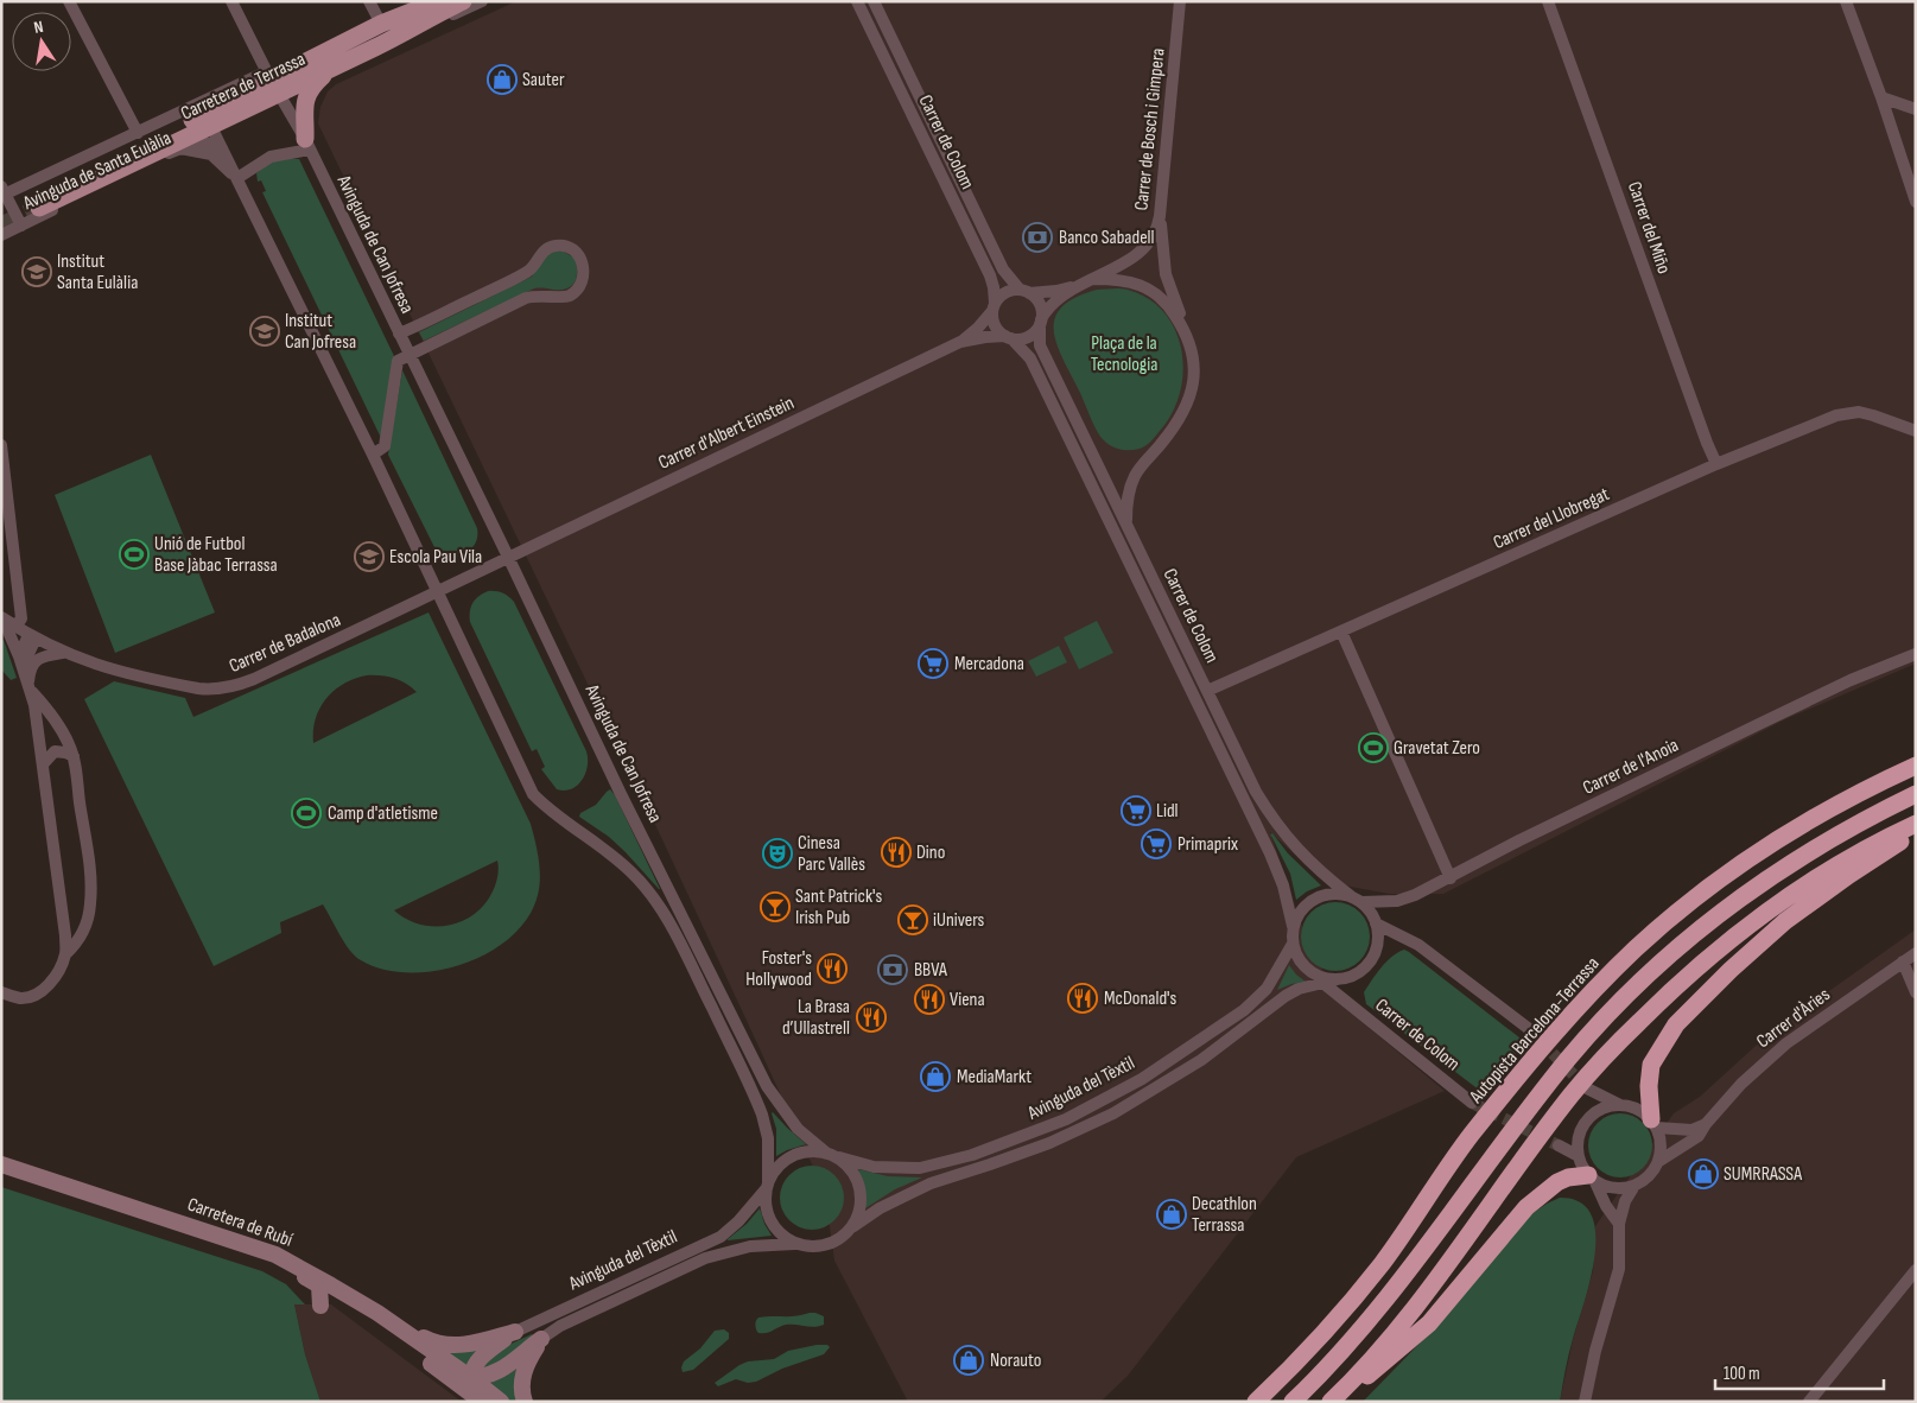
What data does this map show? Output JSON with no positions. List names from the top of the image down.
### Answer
{
  "streets": {
    "highway": ["Autopista Barcelona-Terrassa"],
    "main road": ["Carretera de Terrassa", "Carretera de Rubí"],
    "street": [
      "Carrer de Bosch i Gimpera",
      "Carrer de Colom",
      "Avinguda de Santa Eulàlia",
      "Carrer del Miño",
      "Avinguda de Can Jofresa",
      "Carrer d'Albert Einstein",
      "Carrer del Llobregat",
      "Carrer de Badalona",
      "Carrer de l'Anoia",
      "Carrer d'Àries",
      "Avinguda del Tèxtil"
    ]
  },
  "crossings": [
    ["Carretera de Terrassa", "Avinguda de Santa Eulàlia"],
    ["Carretera de Terrassa", "Avinguda de Can Jofresa"],
    ["Carrer de Bosch i Gimpera", "Carrer de Colom"],
    ["Carrer de Bosch i Gimpera", "Carrer d'Albert Einstein"],
    ["Carrer de Colom", "Carrer d'Albert Einstein"],
    ["Carrer de Colom", "Carrer del Llobregat"],
    ["Carrer de Colom", "Carrer de l'Anoia"],
    ["Carrer de Colom", "Avinguda del Tèxtil"],
    ["Avinguda de Santa Eulàlia", "Avinguda de Can Jofresa"],
    ["Carrer del Miño", "Carrer del Llobregat"],
    ["Avinguda de Can Jofresa", "Carrer d'Albert Einstein"],
    ["Avinguda de Can Jofresa", "Carrer de Badalona"],
    ["Avinguda de Can Jofresa", "Avinguda del Tèxtil"],
    ["Carrer d'Albert Einstein", "Carrer de Badalona"],
    ["Carrer de l'Anoia", "Avinguda del Tèxtil"]
  ],
  "parks": ["Plaça de la Tecnologia"],
  "places": {
    "shop": [
      "Sauter",
      "MediaMarkt",
      "SUMRRASSA",
      "Decathlon Terrassa",
      "Norauto"
    ],
    "bank": ["Banco Sabadell", "BBVA"],
    "school or university": ["Institut Santa Eulàlia", "Institut Can Jofresa", "Escola Pau Vila"],
    "sports": ["Unió de Futbol Base Jàbac Terrassa", "Gravetat Zero", "Camp d'atletisme"],
    "supermarket": ["Mercadona", "Lidl", "Primaprix"],
    "restaurant": [
      "Dino",
      "Foster's Hollywood",
      "McDonald's",
      "Viena",
      "La Brasa d’Ullastrell"
    ],
    "theatre": ["Cinesa Parc Vallès"],
    "bar": ["Sant Patrick's Irish Pub", "iUnivers"]
  },
  "scale_bar": "100 m",
  "north": "top"
}
